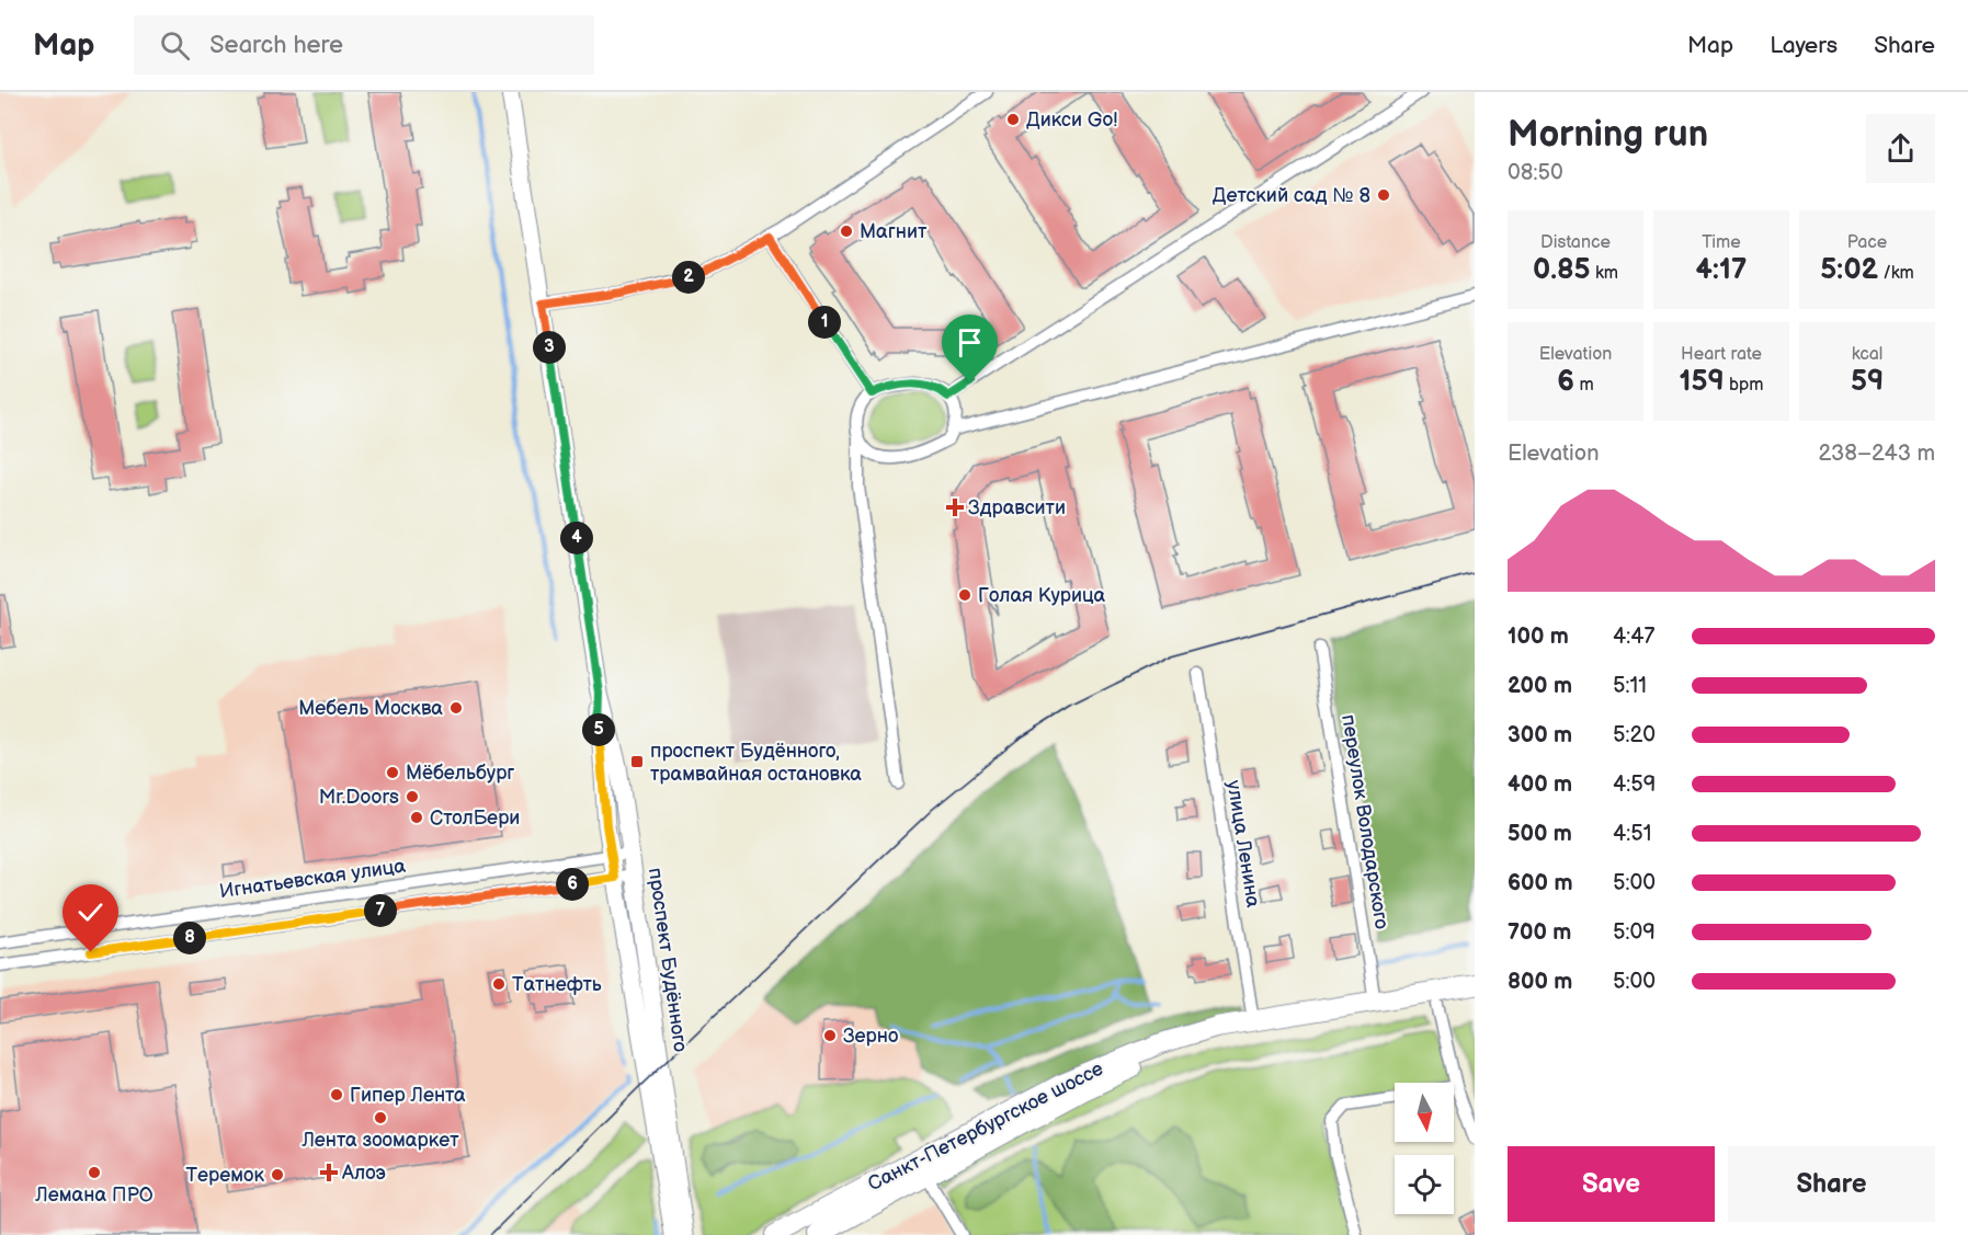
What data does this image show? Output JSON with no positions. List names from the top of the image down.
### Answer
{
  "streets": {
    "main road": ["проспект Будённого", "Санкт-Петербургское шоссе"],
    "street": ["переулок Володарского", "улица Ленина", "Игнатьевская улица"]
  },
  "crossings": [
    ["переулок Володарского", "Санкт-Петербургское шоссе"],
    ["улица Ленина", "Санкт-Петербургское шоссе"],
    ["Игнатьевская улица", "проспект Будённого"]
  ],
  "places": {
    "other": [
      "Дикси Go!",
      "Детский сад № 8",
      "Магнит",
      "Голая Курица",
      "Мебель Москва",
      "Мёбельбург",
      "Mr.Doors",
      "СтолБери",
      "Татнефть",
      "Зерно",
      "Гипер Лента",
      "Лента зоомаркет",
      "Лемана ПРО",
      "Теремок"
    ],
    "health": ["Здравсити", "Алоэ"],
    "transit": ["проспект Будённого, трамвайная остановка"]
  },
  "north": "bottom",
  "page": {
    "header": "Map",
    "search": "Search here",
    "nav": ["Map", "Layers", "Share"],
    "heading": ["Morning run", "08:50"],
    "stats": [
      ["Distance", "0.85 km"],
      ["Time", "4:17"],
      ["Pace", "5:02 /km"],
      ["Elevation", "6 m"],
      ["Heart rate", "159 bpm"],
      ["kcal", "59"]
    ],
    "pins": [
      "2",
      "1",
      "3",
      "4",
      "5",
      "6",
      "7",
      "8"
    ],
    "chart": ["Elevation", "238–243 m"],
    "list": [
      {
        "name": "100 m",
        "note": "4:47"
      },
      {
        "name": "200 m",
        "note": "5:11"
      },
      {
        "name": "300 m",
        "note": "5:20"
      },
      {
        "name": "400 m",
        "note": "4:59"
      },
      {
        "name": "500 m",
        "note": "4:51"
      },
      {
        "name": "600 m",
        "note": "5:00"
      },
      {
        "name": "700 m",
        "note": "5:09"
      },
      {
        "name": "800 m",
        "note": "5:00"
      }
    ],
    "buttons": ["Save", "Share"]
  }
}
